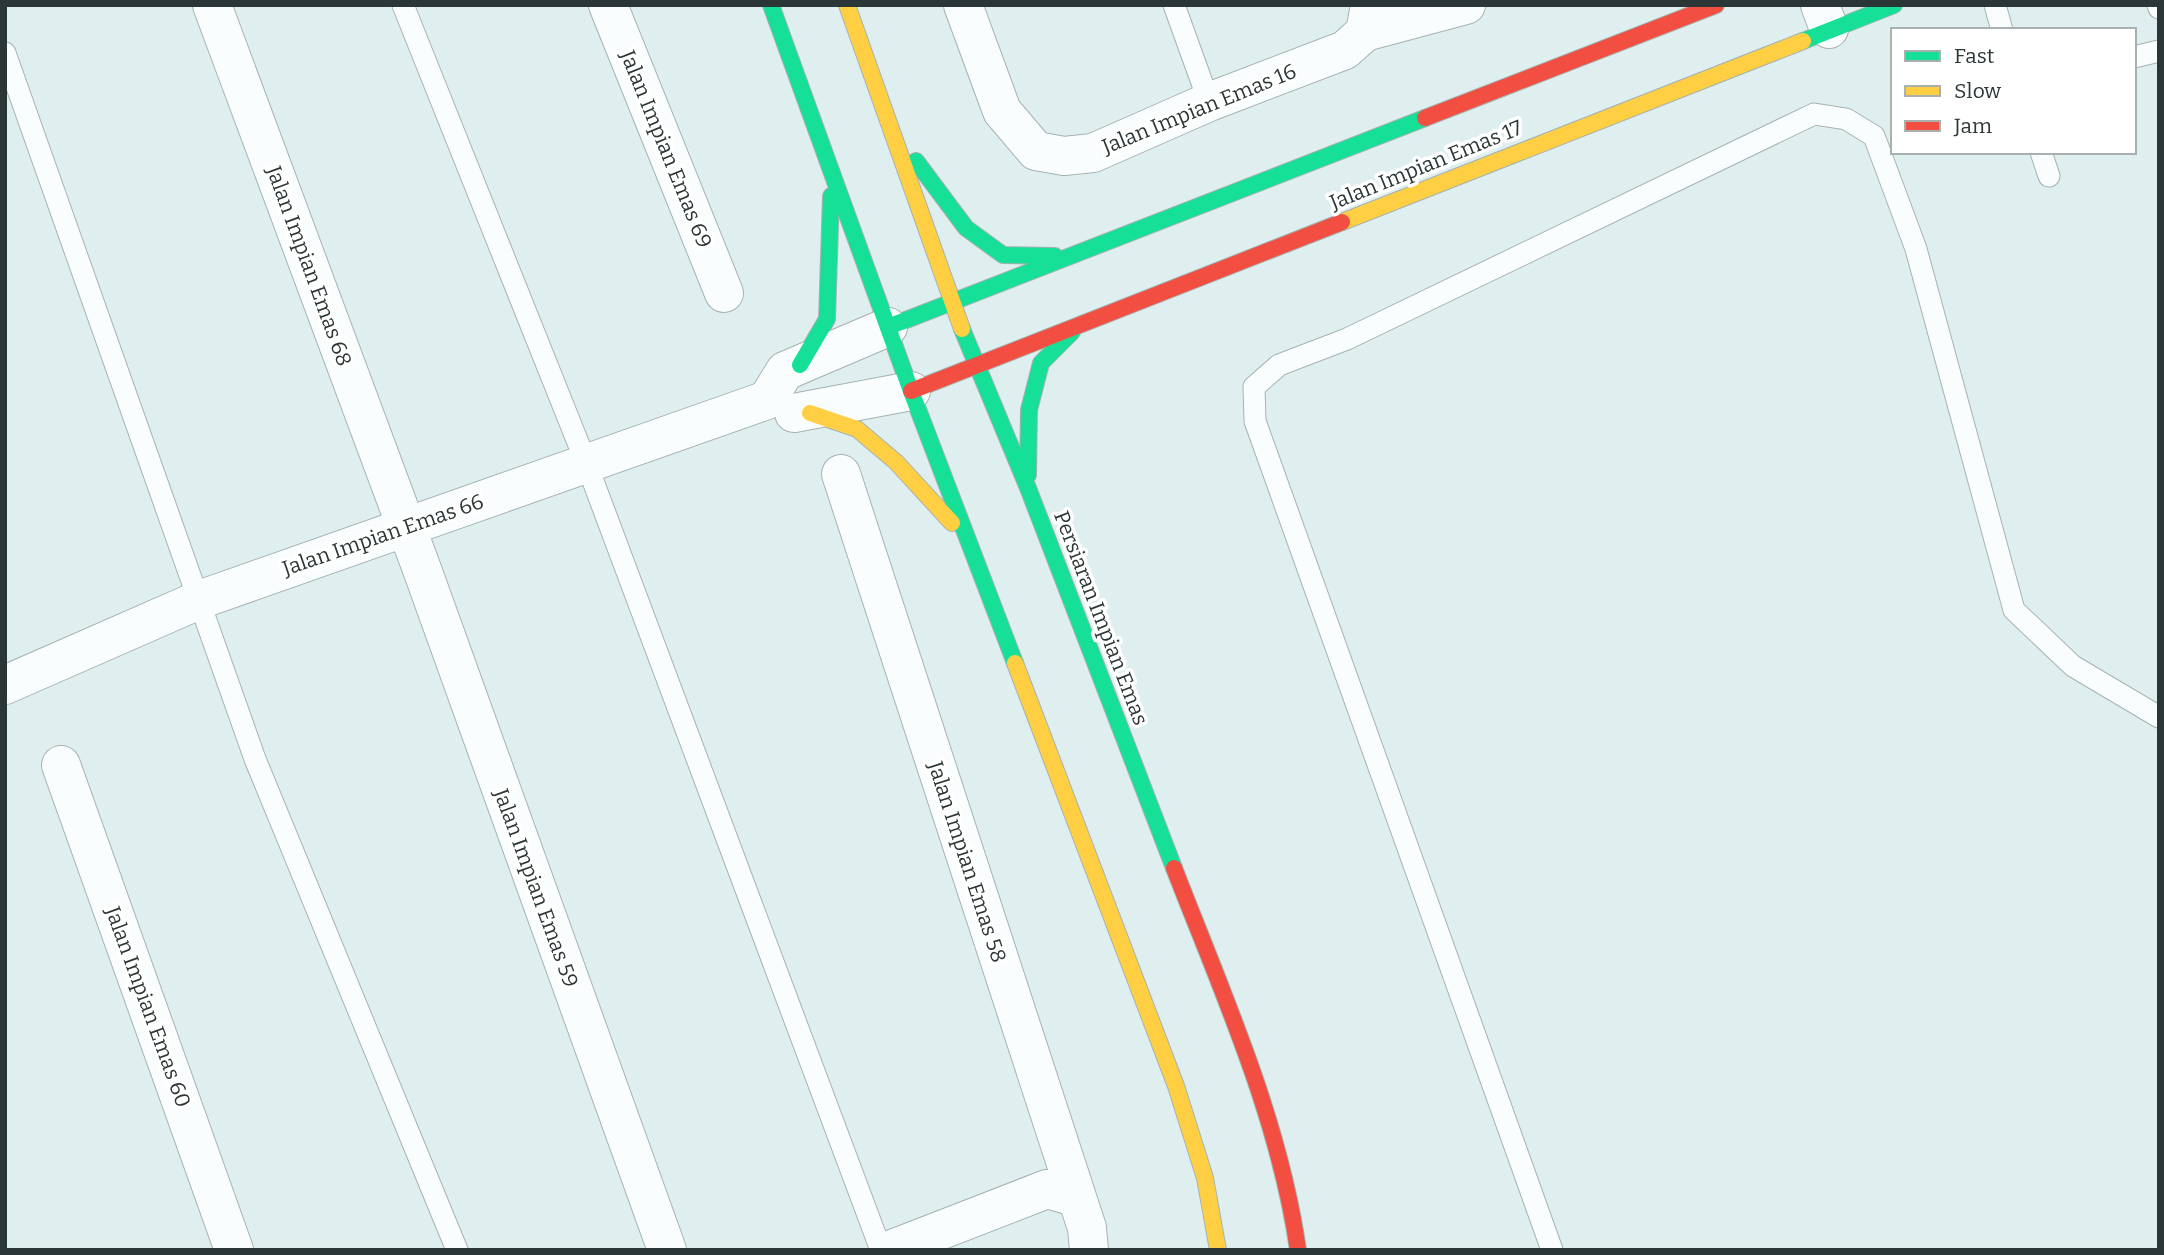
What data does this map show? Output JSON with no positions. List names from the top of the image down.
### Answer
{
  "streets": {
    "main road": ["Jalan Impian Emas 17", "Persiaran Impian Emas"],
    "street": [
      "Jalan Impian Emas 16",
      "Jalan Impian Emas 69",
      "Jalan Impian Emas 68",
      "Jalan Impian Emas 66",
      "Jalan Impian Emas 58",
      "Jalan Impian Emas 59",
      "Jalan Impian Emas 60"
    ]
  },
  "crossings": [
    ["Jalan Impian Emas 17", "Persiaran Impian Emas"],
    ["Jalan Impian Emas 68", "Jalan Impian Emas 66"],
    ["Jalan Impian Emas 68", "Jalan Impian Emas 59"],
    ["Jalan Impian Emas 66", "Jalan Impian Emas 59"]
  ],
  "legend": ["Fast", "Slow", "Jam"]
}
